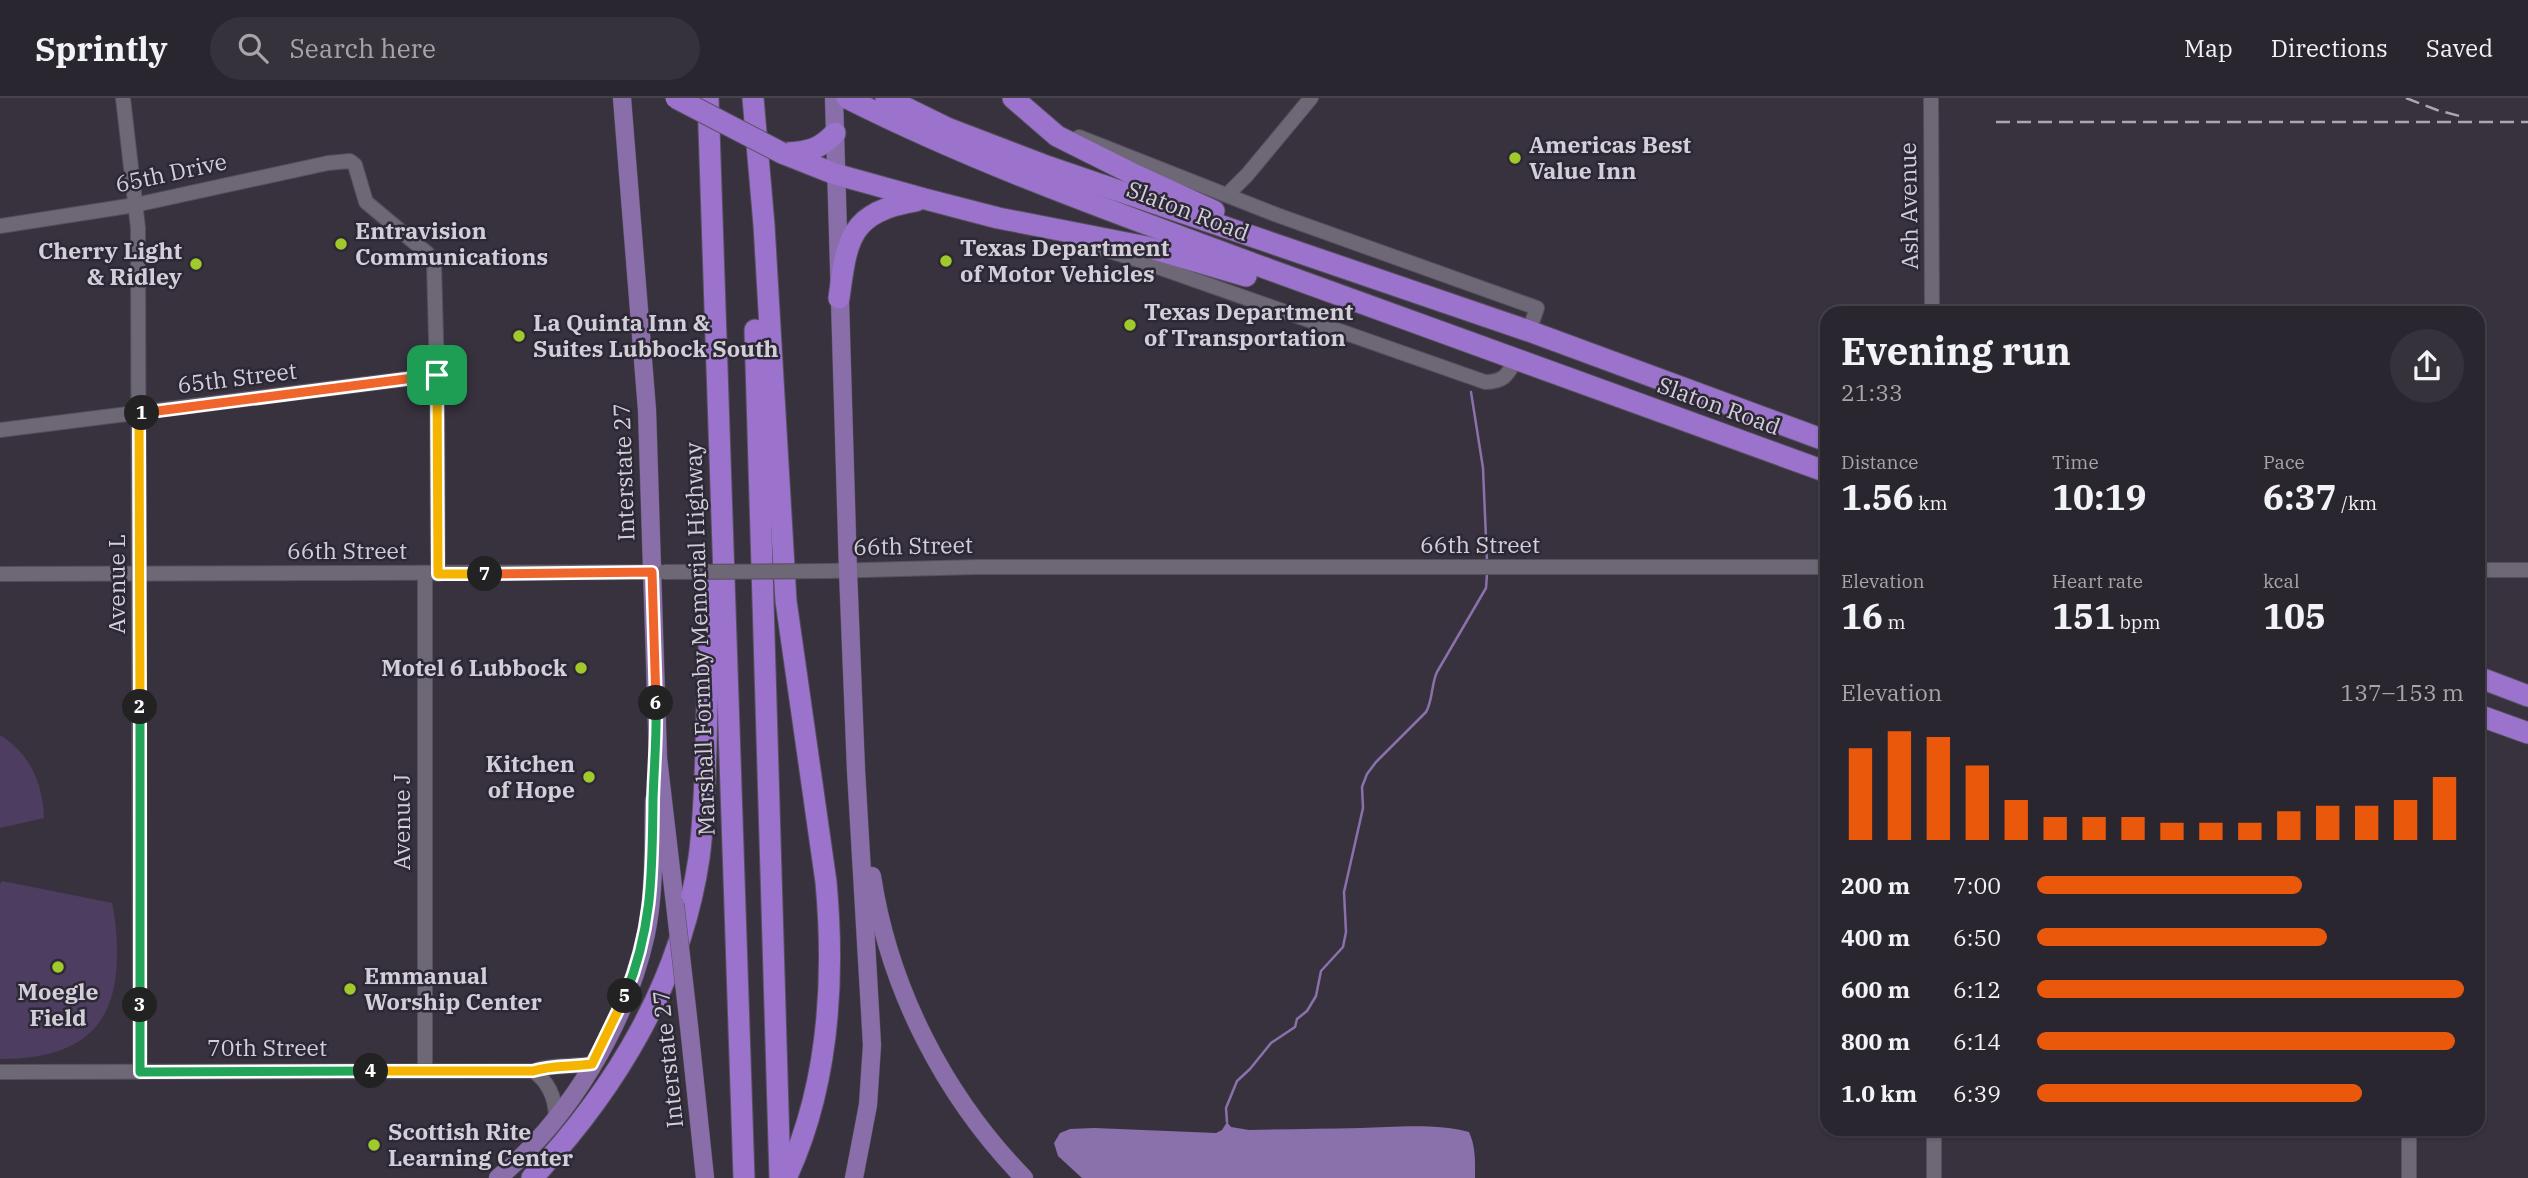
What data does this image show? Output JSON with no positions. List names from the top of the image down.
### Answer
{
  "streets": {
    "highway": ["Slaton Road", "Marshall Formby Memorial Highway"],
    "main road": ["Interstate 27"],
    "street": [
      "65th Drive",
      "Ash Avenue",
      "65th Street",
      "66th Street",
      "Avenue L",
      "Avenue J",
      "70th Street"
    ]
  },
  "crossings": [
    ["65th Drive", "Avenue L"],
    ["65th Drive", "Avenue J"],
    ["65th Street", "Avenue L"],
    ["65th Street", "Avenue J"],
    ["Interstate 27", "66th Street"],
    ["66th Street", "Avenue L"],
    ["66th Street", "Avenue J"],
    ["Avenue L", "70th Street"],
    ["Avenue J", "70th Street"]
  ],
  "places": [
    "Americas Best Value Inn",
    "Entravision Communications",
    "Texas Department of Motor Vehicles",
    "Cherry Light & Ridley",
    "Texas Department of Transportation",
    "La Quinta Inn & Suites Lubbock South",
    "Motel 6 Lubbock",
    "Kitchen of Hope",
    "Moegle Field",
    "Emmanual Worship Center",
    "Scottish Rite Learning Center"
  ],
  "page": {
    "header": "Sprintly",
    "search": "Search here",
    "nav": ["Map", "Directions", "Saved"],
    "heading": ["Evening run", "21:33"],
    "pins": [
      "1",
      "7",
      "6",
      "2",
      "5",
      "3",
      "4"
    ],
    "stats": [
      ["Distance", "1.56 km"],
      ["Time", "10:19"],
      ["Pace", "6:37 /km"],
      ["Elevation", "16 m"],
      ["Heart rate", "151 bpm"],
      ["kcal", "105"]
    ],
    "chart": ["Elevation", "137–153 m"],
    "list": [
      {
        "name": "200 m",
        "note": "7:00"
      },
      {
        "name": "400 m",
        "note": "6:50"
      },
      {
        "name": "600 m",
        "note": "6:12"
      },
      {
        "name": "800 m",
        "note": "6:14"
      },
      {
        "name": "1.0 km",
        "note": "6:39"
      }
    ]
  }
}
